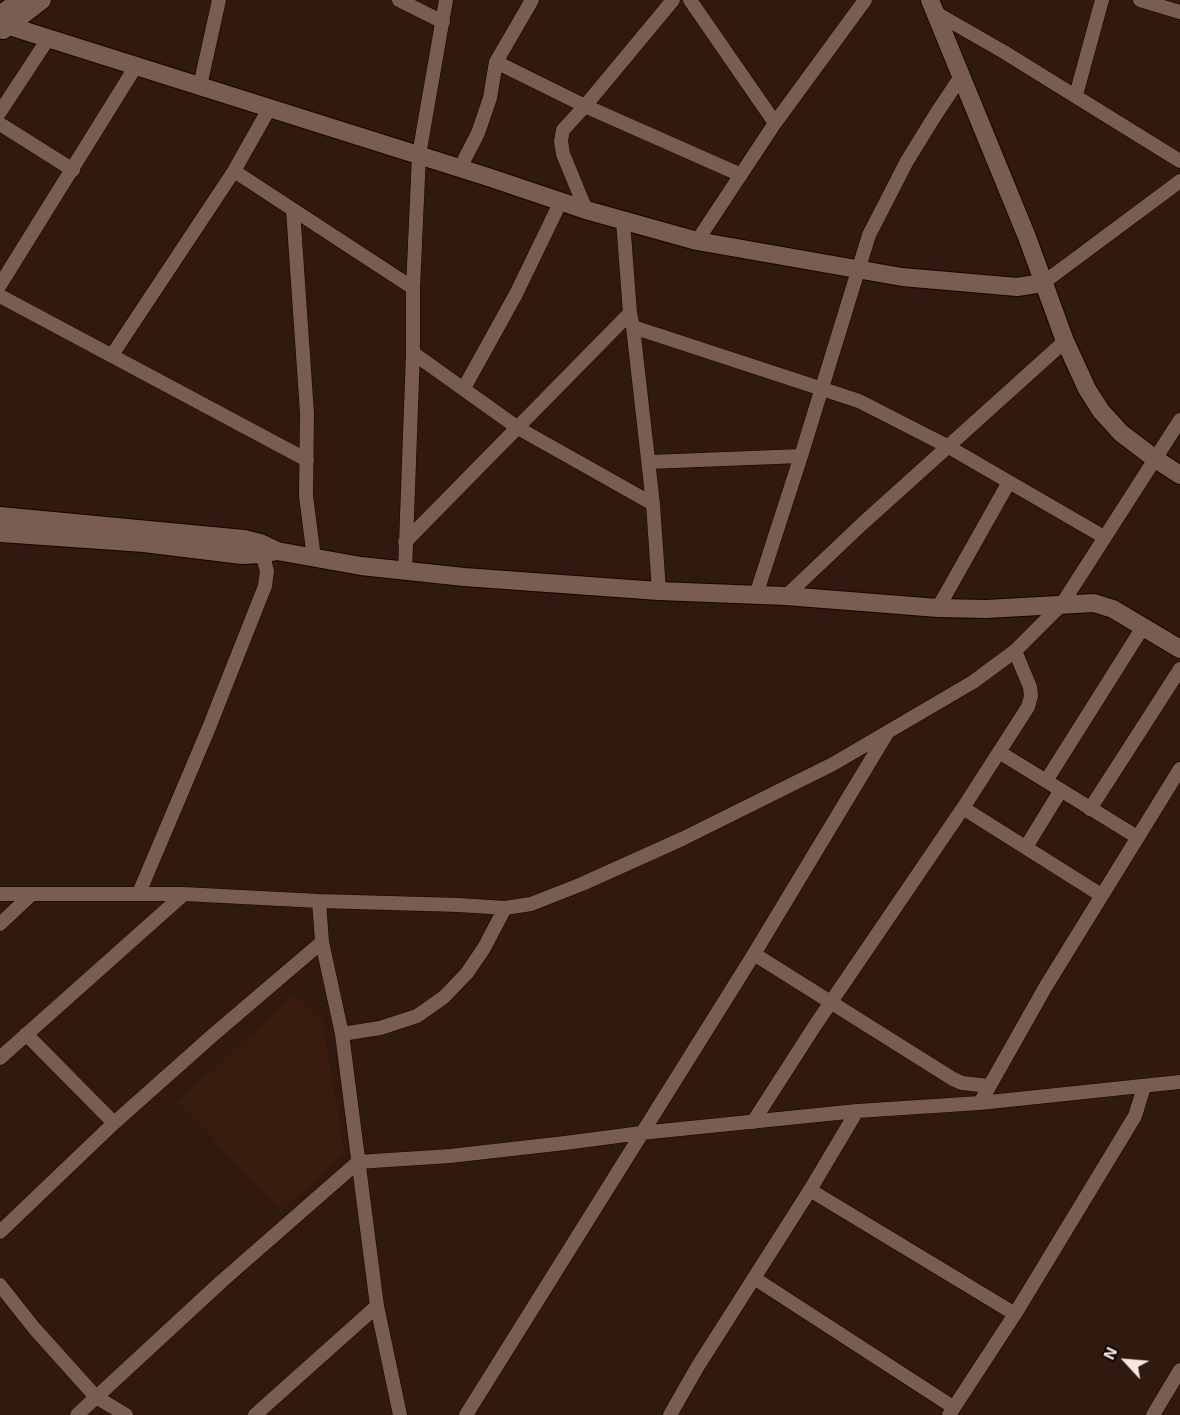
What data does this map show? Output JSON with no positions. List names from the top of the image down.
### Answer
{
  "north": "top left"
}
